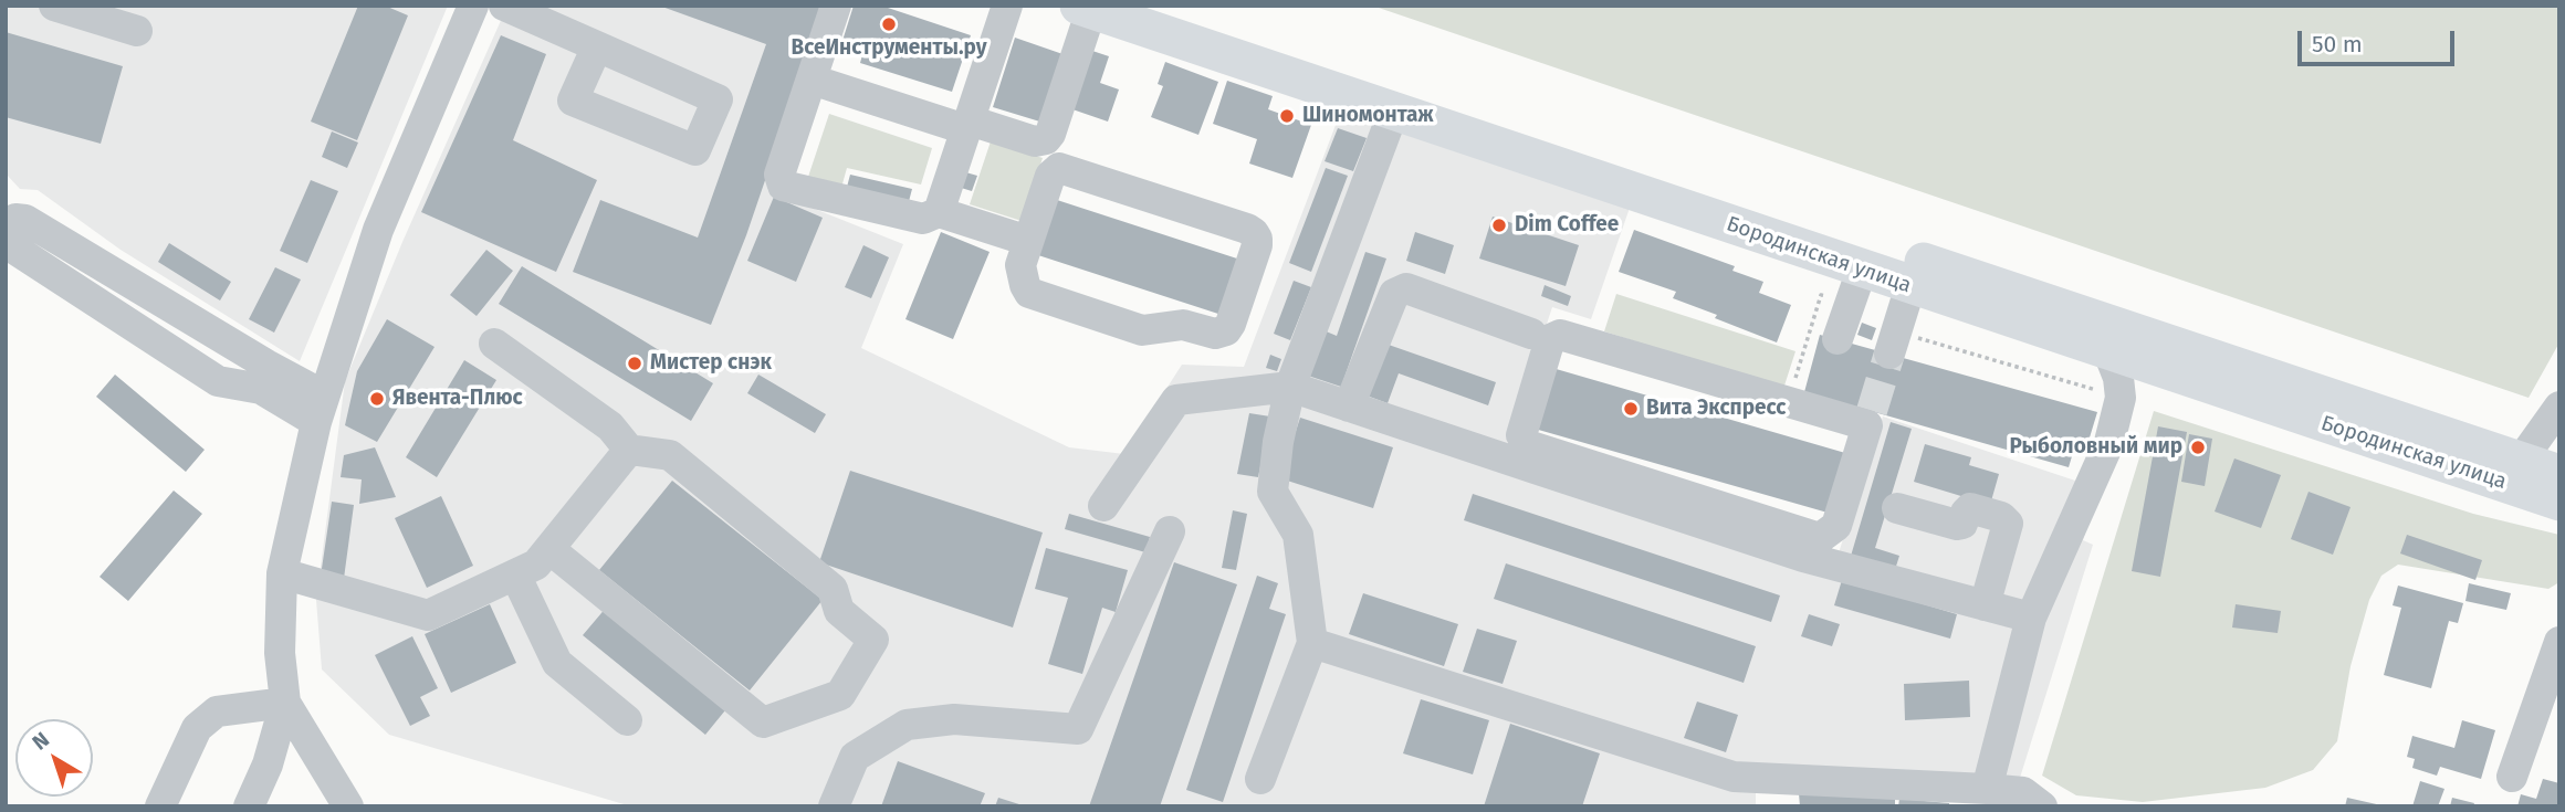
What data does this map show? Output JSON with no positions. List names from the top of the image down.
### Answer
{
  "streets": {
    "main road": ["Бородинская улица"]
  },
  "places": [
    "ВсеИнструменты.ру",
    "Шиномонтаж",
    "Dim Coffee",
    "Мистер снэк",
    "Явента-Плюс",
    "Вита Экспресс",
    "Рыболовный мир"
  ],
  "scale_bar": "50 m",
  "north": "top left"
}
